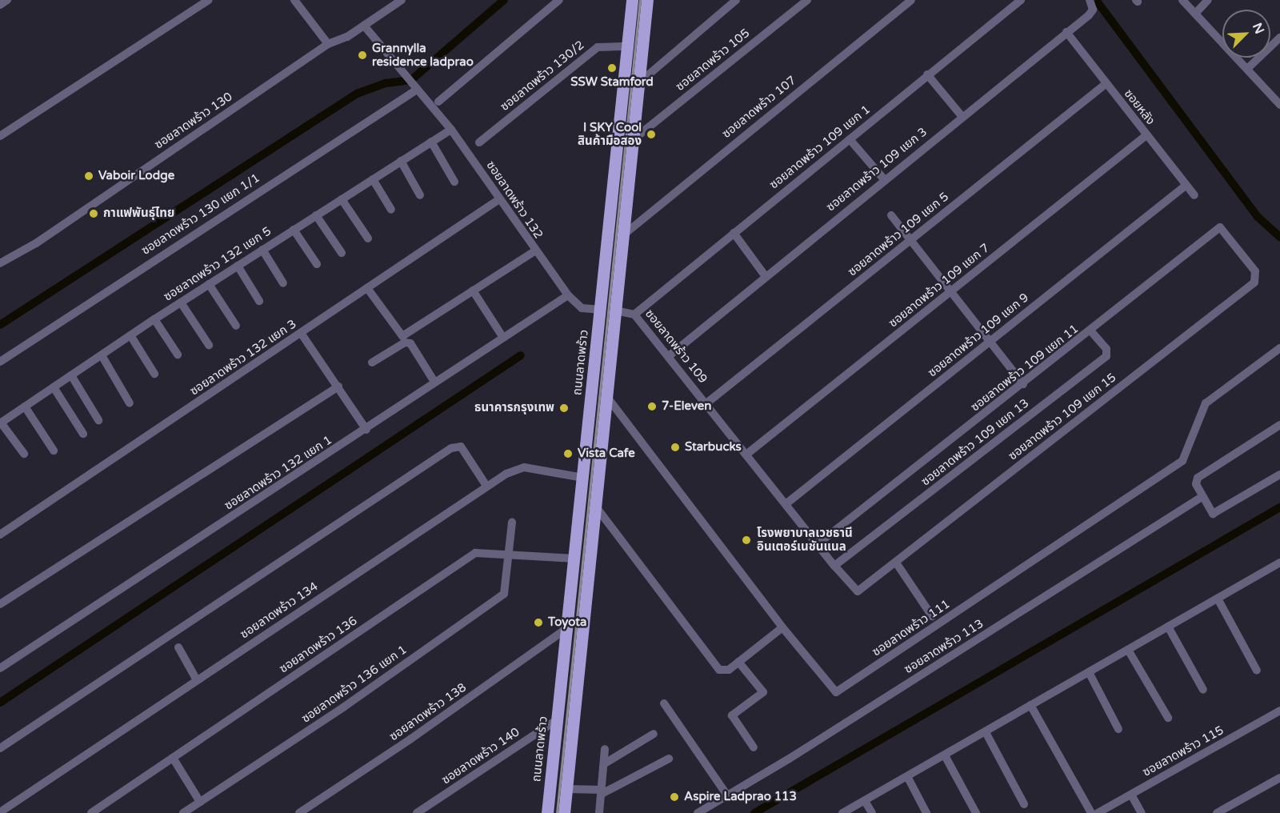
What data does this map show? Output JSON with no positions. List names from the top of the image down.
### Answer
{
  "streets": {
    "main road": ["ถนนลาดพร้าว"],
    "street": [
      "ซอยลาดพร้าว 105",
      "ซอยลาดพร้าว 130/2",
      "ซอยลาดพร้าว 107",
      "ซอยหลัง",
      "ซอยลาดพร้าว 130",
      "ซอยลาดพร้าว 109 แยก 1",
      "ซอยลาดพร้าว 109 แยก 3",
      "ซอยลาดพร้าว 132",
      "ซอยลาดพร้าว 130 แยก 1/1",
      "ซอยลาดพร้าว 109 แยก 5",
      "ซอยลาดพร้าว 132 แยก 5",
      "ซอยลาดพร้าว 109 แยก 7",
      "ซอยลาดพร้าว 109 แยก 9",
      "ซอยลาดพร้าว 109",
      "ซอยลาดพร้าว 132 แยก 3",
      "ซอยลาดพร้าว 109 แยก 11",
      "ซอยลาดพร้าว 109 แยก 15",
      "ซอยลาดพร้าว 109 แยก 13",
      "ซอยลาดพร้าว 132 แยก 1",
      "ซอยลาดพร้าว 134",
      "ซอยลาดพร้าว 111",
      "ซอยลาดพร้าว 136",
      "ซอยลาดพร้าว 113",
      "ซอยลาดพร้าว 136 แยก 1",
      "ซอยลาดพร้าว 138",
      "ซอยลาดพร้าว 115",
      "ซอยลาดพร้าว 140"
    ]
  },
  "crossings": [
    ["ซอยลาดพร้าว 130/2", "ถนนลาดพร้าว"],
    ["ซอยหลัง", "ซอยลาดพร้าว 109 แยก 3"],
    ["ซอยหลัง", "ซอยลาดพร้าว 109 แยก 5"],
    ["ซอยหลัง", "ซอยลาดพร้าว 109 แยก 7"],
    ["ซอยหลัง", "ซอยลาดพร้าว 109 แยก 9"],
    ["ซอยลาดพร้าว 130", "ซอยลาดพร้าว 132"],
    ["ซอยลาดพร้าว 109 แยก 1", "ซอยลาดพร้าว 109"],
    ["ซอยลาดพร้าว 109 แยก 3", "ซอยลาดพร้าว 109"],
    ["ซอยลาดพร้าว 132", "ซอยลาดพร้าว 130 แยก 1/1"],
    ["ซอยลาดพร้าว 132", "ซอยลาดพร้าว 132 แยก 5"],
    ["ซอยลาดพร้าว 132", "ซอยลาดพร้าว 132 แยก 3"],
    ["ซอยลาดพร้าว 132", "ถนนลาดพร้าว"],
    ["ซอยลาดพร้าว 132", "ซอยลาดพร้าว 132 แยก 1"],
    ["ซอยลาดพร้าว 109 แยก 5", "ซอยลาดพร้าว 109"],
    ["ซอยลาดพร้าว 109 แยก 7", "ซอยลาดพร้าว 109"],
    ["ซอยลาดพร้าว 109 แยก 9", "ซอยลาดพร้าว 109"],
    ["ซอยลาดพร้าว 109", "ซอยลาดพร้าว 109 แยก 11"],
    ["ซอยลาดพร้าว 109", "ซอยลาดพร้าว 109 แยก 15"],
    ["ซอยลาดพร้าว 109", "ซอยลาดพร้าว 109 แยก 13"],
    ["ถนนลาดพร้าว", "ซอยลาดพร้าว 134"],
    ["ถนนลาดพร้าว", "ซอยลาดพร้าว 136"],
    ["ถนนลาดพร้าว", "ซอยลาดพร้าว 138"],
    ["ถนนลาดพร้าว", "ซอยลาดพร้าว 140"],
    ["ซอยลาดพร้าว 109 แยก 11", "ซอยลาดพร้าว 109 แยก 15"],
    ["ซอยลาดพร้าว 109 แยก 11", "ซอยลาดพร้าว 109 แยก 13"],
    ["ซอยลาดพร้าว 136", "ซอยลาดพร้าว 136 แยก 1"]
  ],
  "places": [
    "Grannylla residence ladprao",
    "SSW Stamford",
    "I SKY Cool สินค้ามือสอง",
    "Vaboir Lodge",
    "กาแฟพันธุ์ไทย",
    "7-Eleven",
    "ธนาคารกรุงเทพ",
    "Starbucks",
    "Vista Cafe",
    "โรงพยาบาลเวชธานี อินเตอร์เนชันแนล",
    "Toyota",
    "Aspire Ladprao 113"
  ],
  "north": "top right"
}
